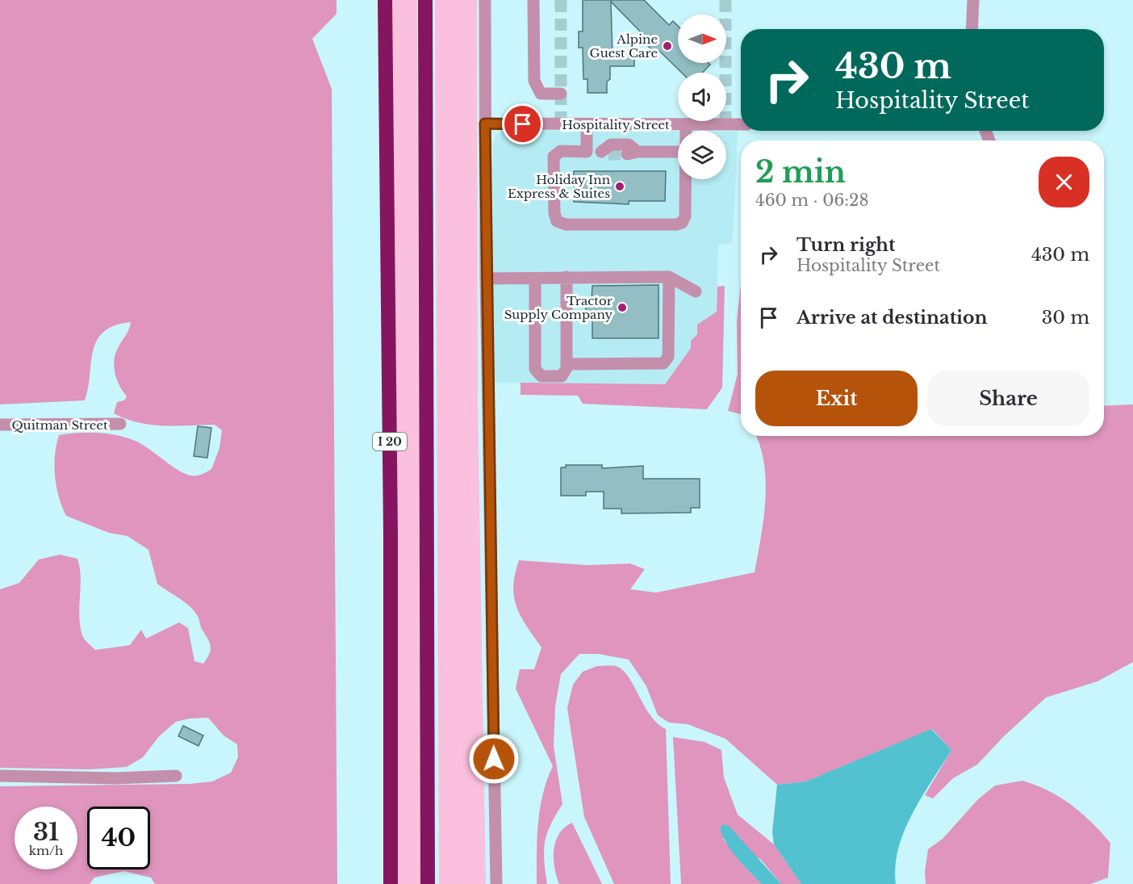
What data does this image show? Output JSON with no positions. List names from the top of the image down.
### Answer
{
  "streets": {
    "highway": ["I 20"],
    "street": ["Hospitality Street", "Quitman Street"]
  },
  "places": ["Alpine Guest Care", "Holiday Inn Express & Suites", "Tractor Supply Company"],
  "north": "right",
  "page": {
    "turn": ["430 m", "Hospitality Street"],
    "heading": ["2 min", "460 m · 06:28"],
    "list": [
      {
        "name": "Turn right",
        "note": "Hospitality Street",
        "value": "430 m"
      },
      {
        "name": "Arrive at destination",
        "value": "30 m"
      }
    ],
    "buttons": ["Exit", "Share"],
    "speed": "31 km/h",
    "limit": "40"
  }
}
